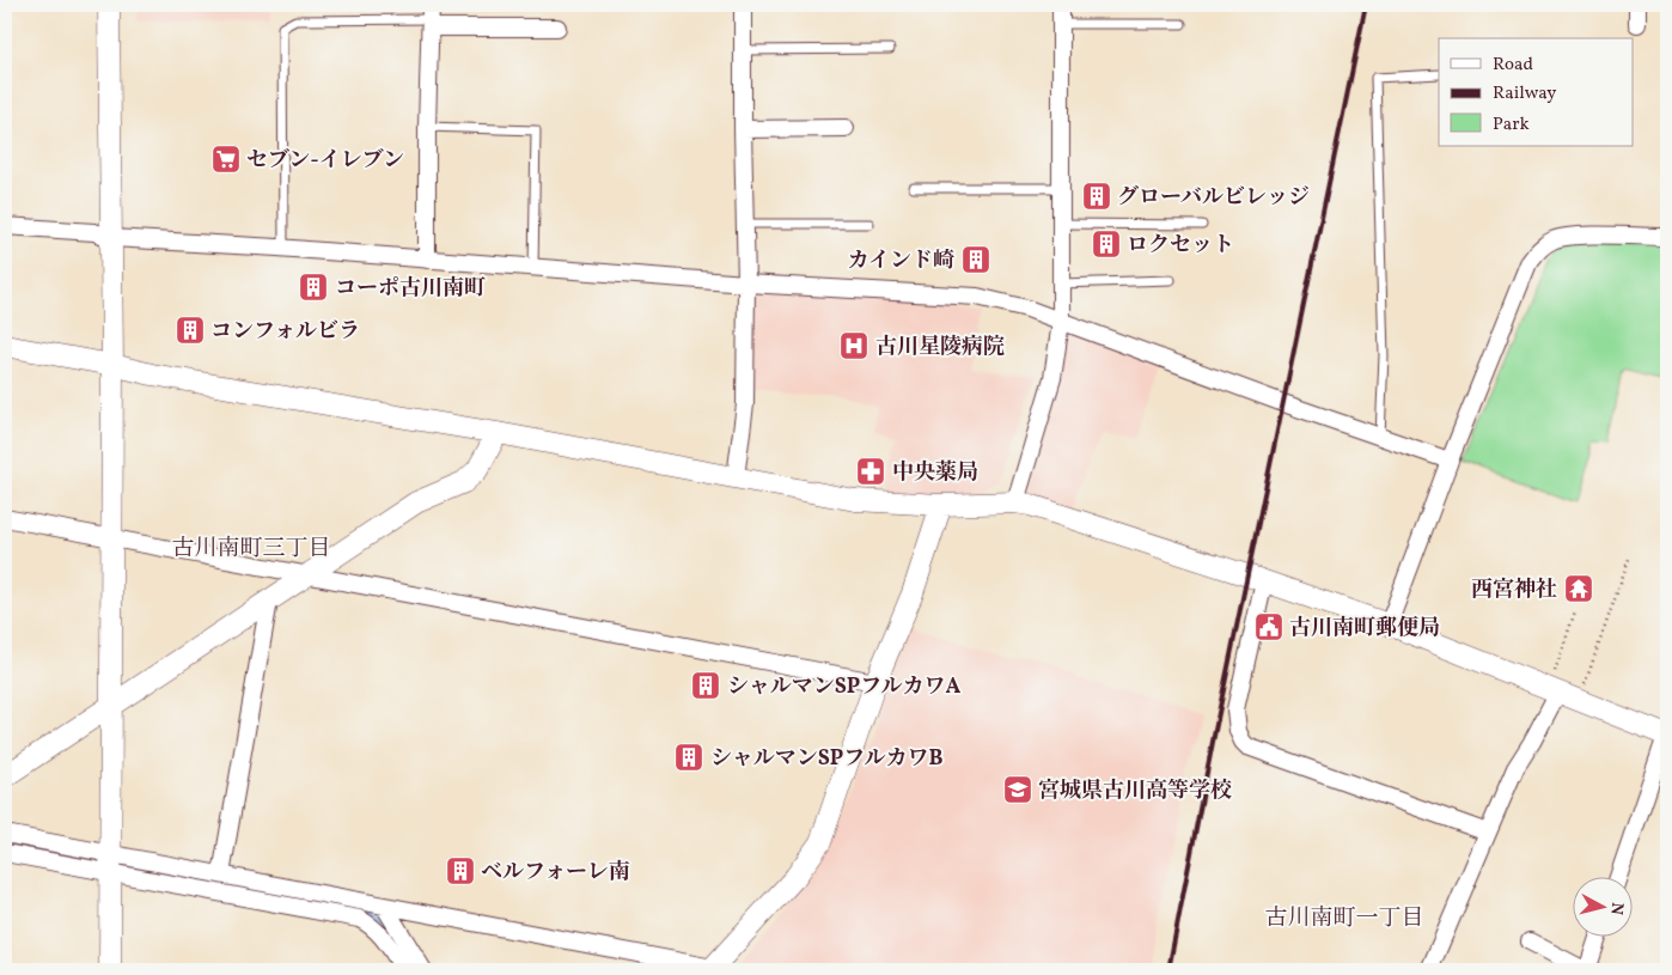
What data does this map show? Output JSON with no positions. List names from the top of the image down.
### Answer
{
  "districts": ["古川南町三丁目", "古川南町一丁目"],
  "places": {
    "supermarket": ["セブン-イレブン"],
    "building": [
      "グローバルビレッジ",
      "ロクセット",
      "カインド崎",
      "コーポ古川南町",
      "コンフォルビラ",
      "シャルマンSPフルカワA",
      "シャルマンSPフルカワB",
      "ベルフォーレ南"
    ],
    "hospital": ["古川星陵病院"],
    "pharmacy": ["中央薬局"],
    "temple": ["西宮神社"],
    "public building": ["古川南町郵便局"],
    "school or university": ["宮城県古川高等学校"]
  },
  "legend": ["Road", "Railway", "Park"],
  "north": "right"
}
